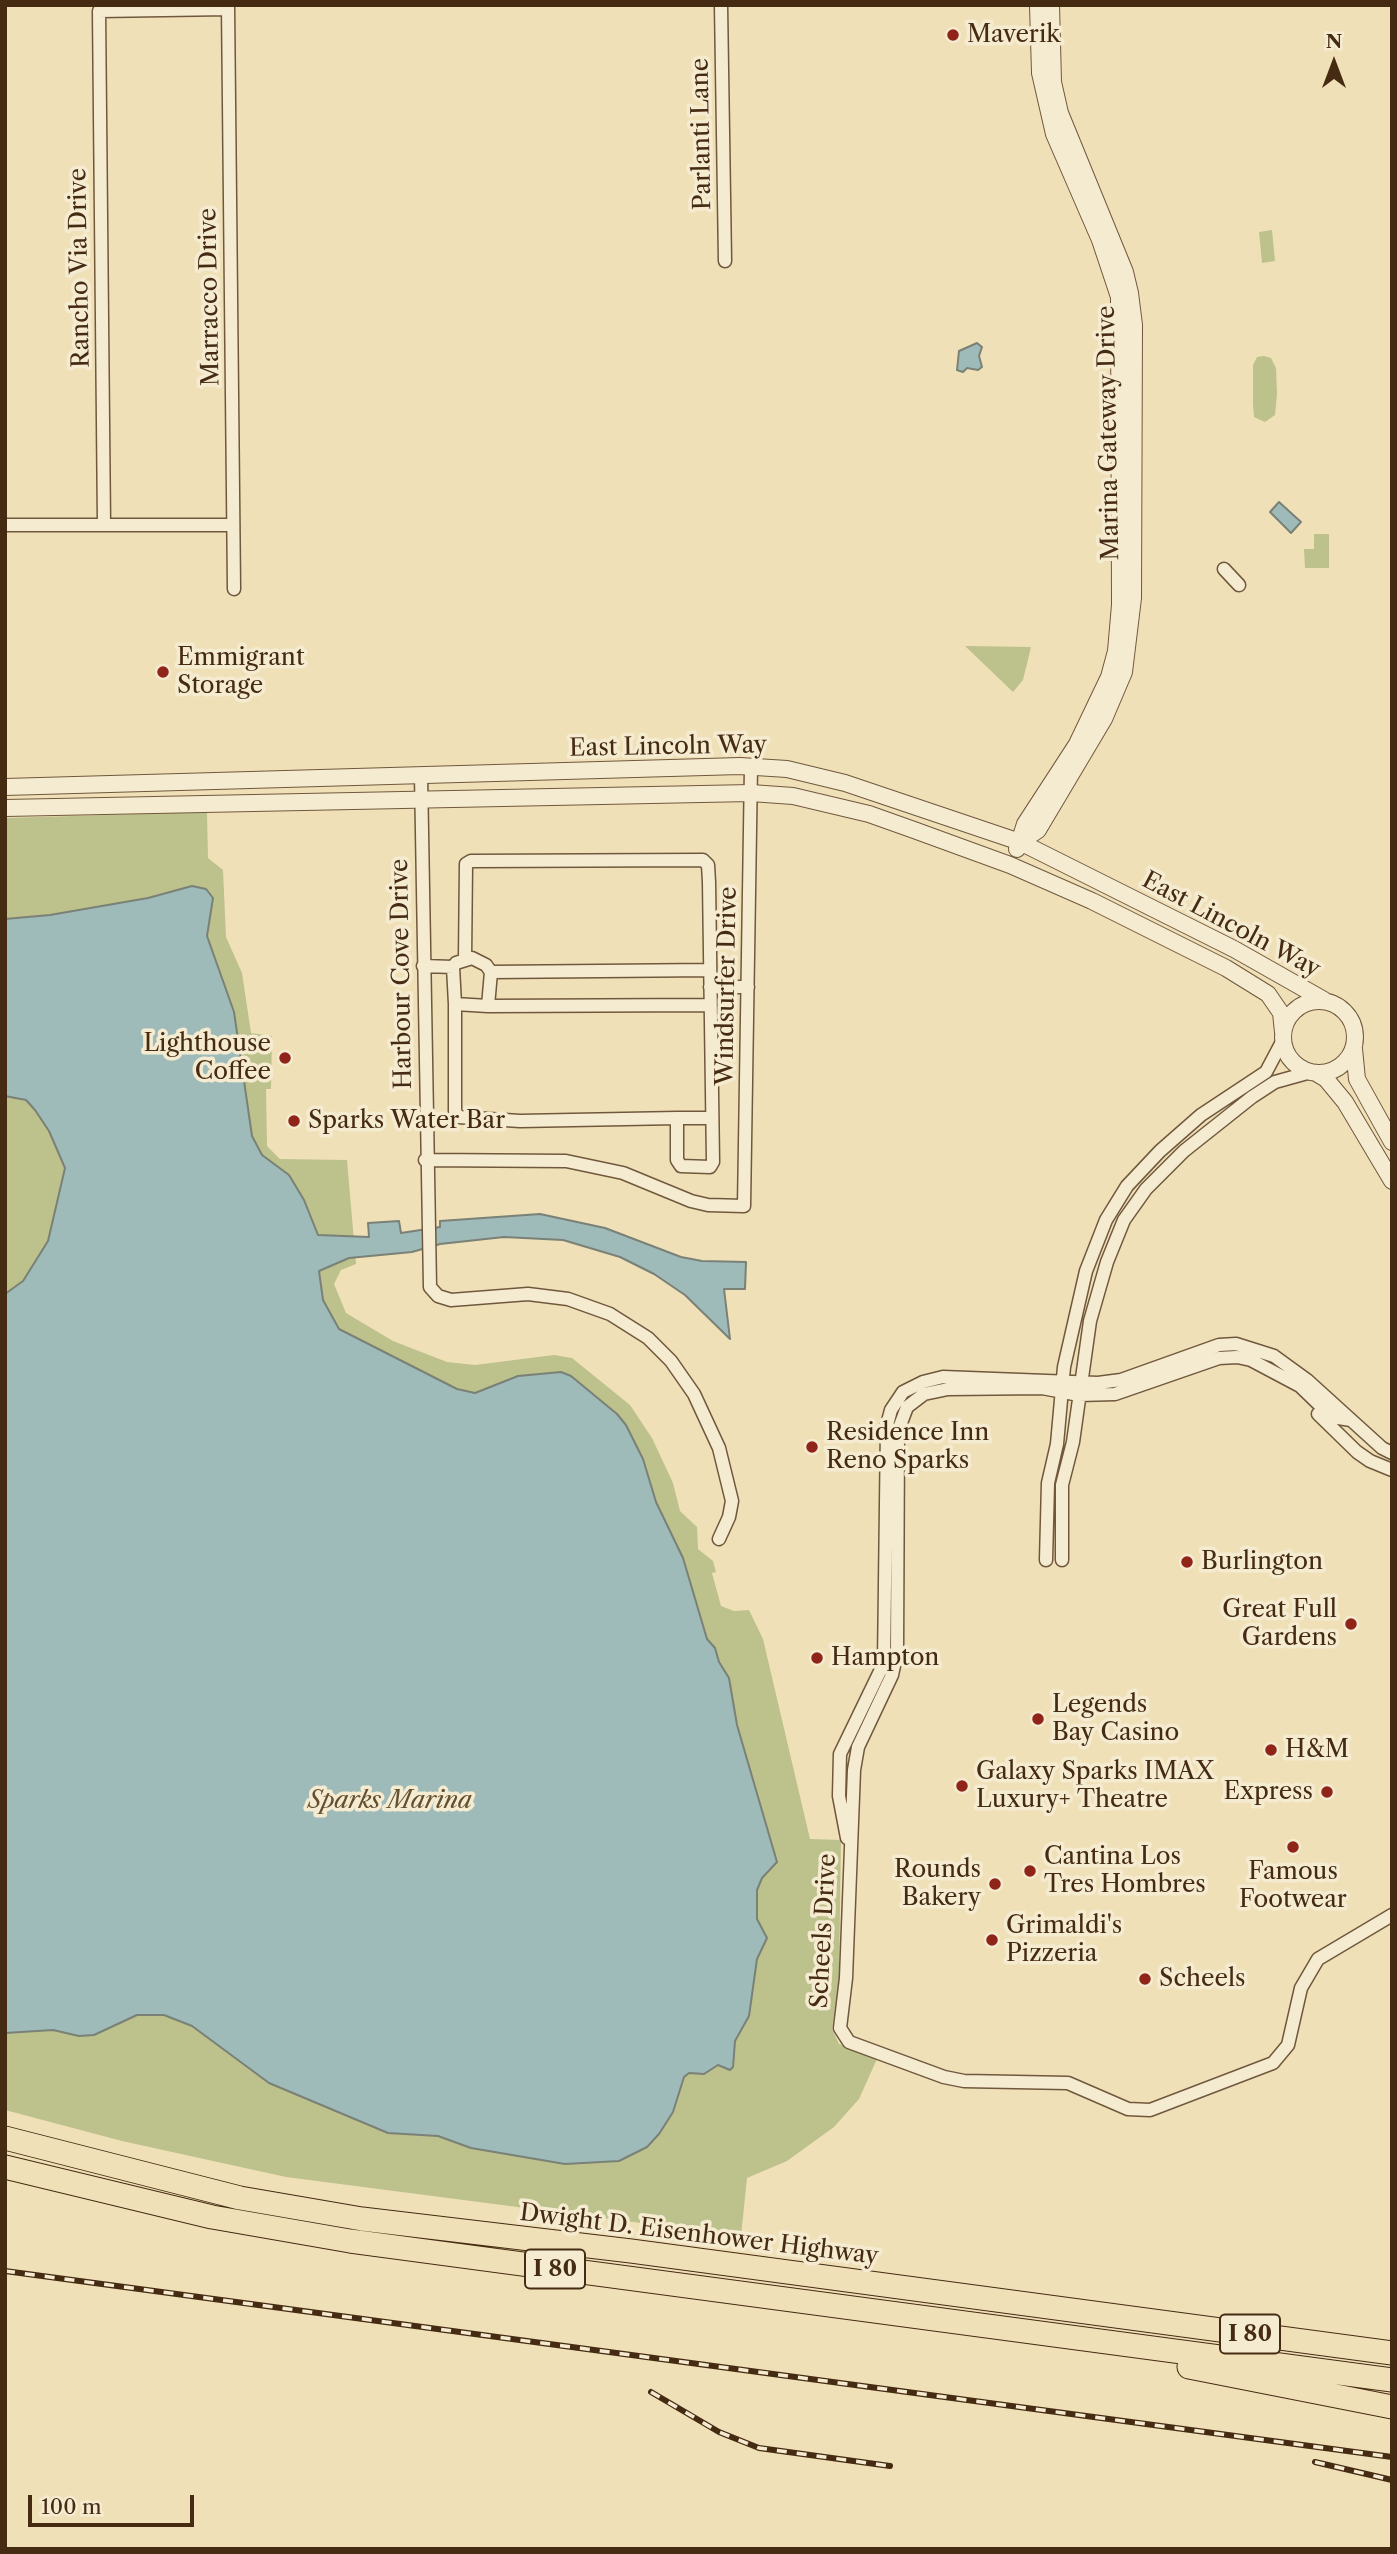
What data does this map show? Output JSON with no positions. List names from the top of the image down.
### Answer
{
  "streets": {
    "highway": ["Dwight D. Eisenhower Highway", "I 80"],
    "street": [
      "Parlanti Lane",
      "Rancho Via Drive",
      "Marracco Drive",
      "Marina Gateway Drive",
      "East Lincoln Way",
      "Harbour Cove Drive",
      "Windsurfer Drive",
      "Scheels Drive"
    ]
  },
  "crossings": [
    ["Rancho Via Drive", "Marracco Drive"],
    ["Marina Gateway Drive", "East Lincoln Way"],
    ["East Lincoln Way", "Harbour Cove Drive"],
    ["East Lincoln Way", "Windsurfer Drive"],
    ["Harbour Cove Drive", "Windsurfer Drive"]
  ],
  "parks": ["Sparks Marina"],
  "places": [
    "Maverik",
    "Emmigrant Storage",
    "Lighthouse Coffee",
    "Sparks Water Bar",
    "Residence Inn Reno Sparks",
    "Burlington",
    "Great Full Gardens",
    "Hampton",
    "Legends Bay Casino",
    "H&M",
    "Galaxy Sparks IMAX Luxury+ Theatre",
    "Express",
    "Famous Footwear",
    "Cantina Los Tres Hombres",
    "Rounds Bakery",
    "Grimaldi's Pizzeria",
    "Scheels"
  ],
  "scale_bar": "100 m",
  "north": "top"
}
